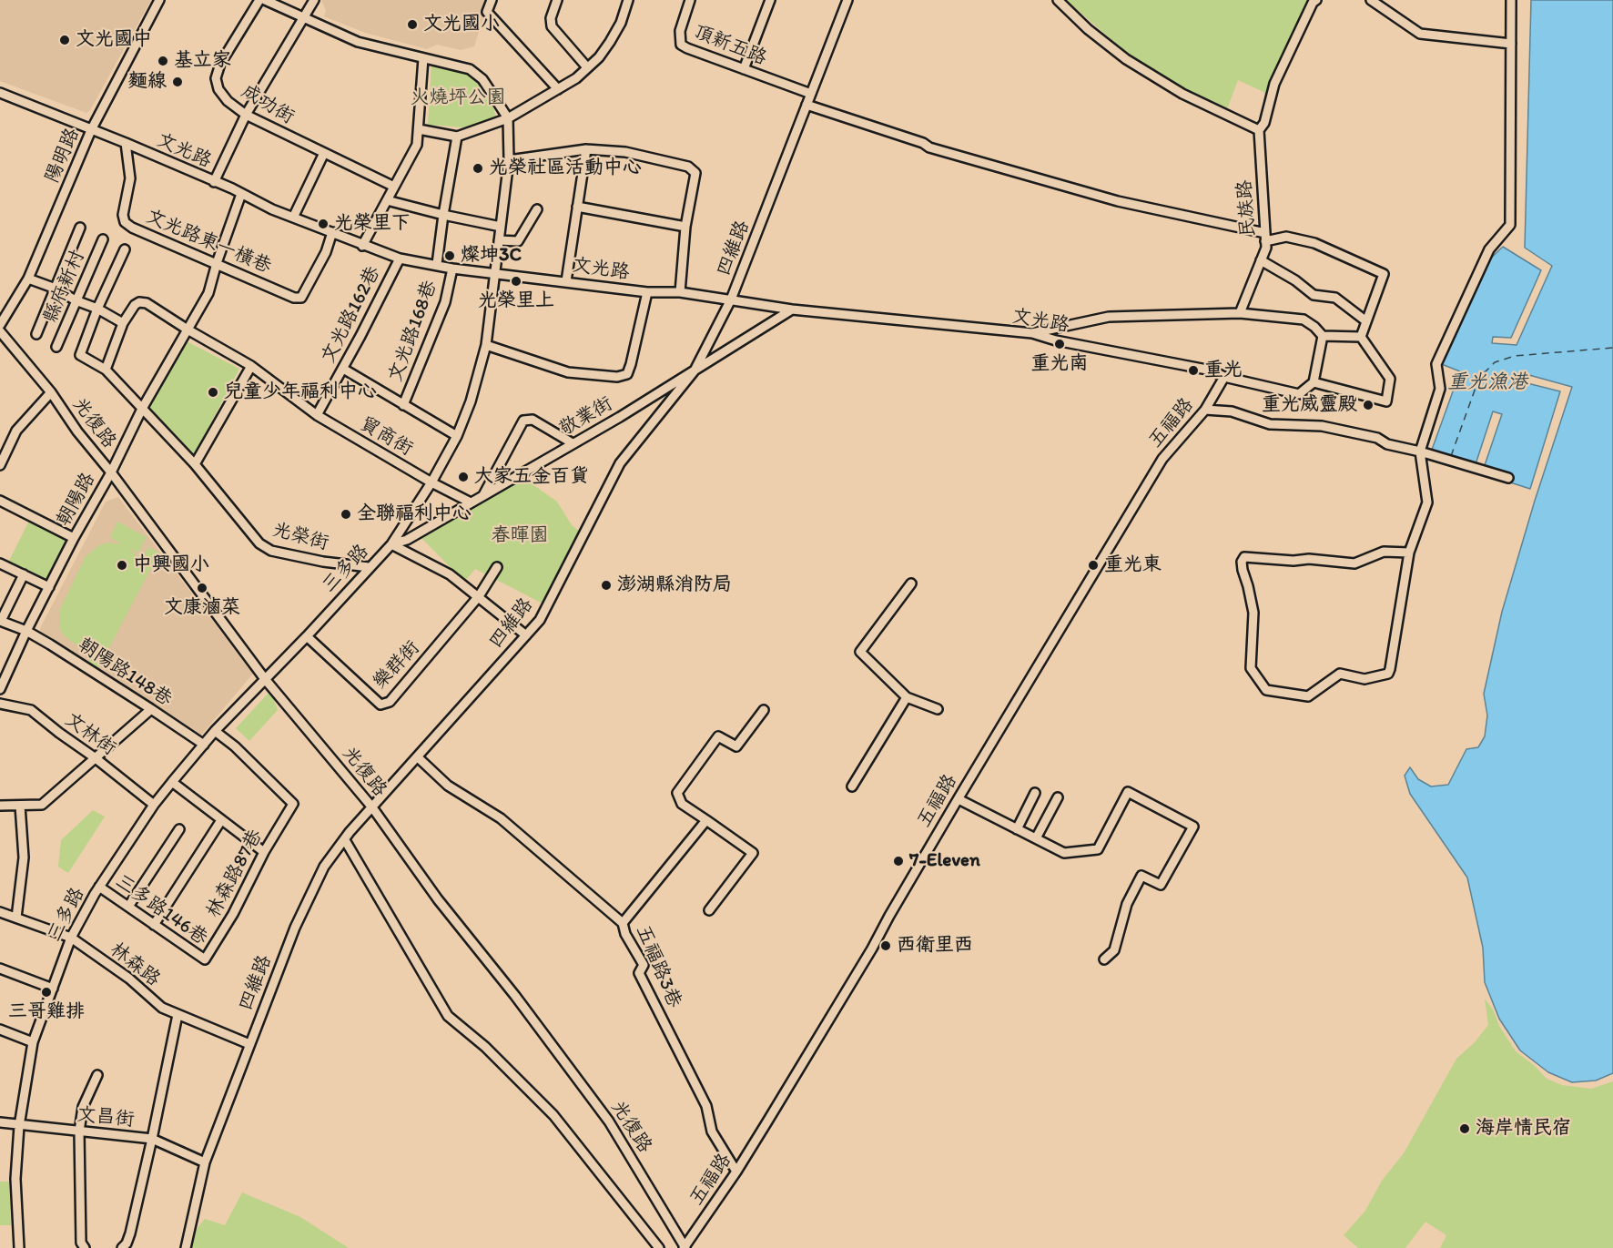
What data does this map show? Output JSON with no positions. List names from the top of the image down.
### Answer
{
  "streets": {
    "street": [
      "頂新五路",
      "成功街",
      "文光路",
      "陽明路",
      "民族路",
      "文光路東一橫巷",
      "四維路",
      "縣府新村",
      "文光路162巷",
      "文光路168巷",
      "敬業街",
      "光復路",
      "五福路",
      "貿商街",
      "朝陽路",
      "光榮街",
      "三多路",
      "樂群街",
      "朝陽路148巷",
      "文林街",
      "林森路87巷",
      "三多路146巷",
      "林森路",
      "五福路3巷",
      "文昌街"
    ]
  },
  "crossings": [
    ["頂新五路", "四維路"],
    ["文光路", "陽明路"],
    ["文光路", "文光路東一橫巷"],
    ["文光路", "四維路"],
    ["文光路", "文光路162巷"],
    ["文光路", "文光路168巷"],
    ["文光路", "敬業街"],
    ["文光路", "五福路"],
    ["文光路", "三多路"],
    ["四維路", "敬業街"],
    ["四維路", "光復路"],
    ["四維路", "林森路"],
    ["四維路", "五福路3巷"],
    ["四維路", "文昌街"],
    ["縣府新村", "光榮街"],
    ["文光路162巷", "貿商街"],
    ["敬業街", "貿商街"],
    ["敬業街", "三多路"],
    ["光復路", "五福路"],
    ["光復路", "朝陽路"],
    ["光復路", "三多路"],
    ["五福路", "五福路3巷"],
    ["貿商街", "朝陽路"],
    ["貿商街", "三多路"],
    ["朝陽路", "光榮街"],
    ["朝陽路", "朝陽路148巷"],
    ["光榮街", "三多路"],
    ["三多路", "樂群街"],
    ["三多路", "朝陽路148巷"],
    ["三多路", "文林街"],
    ["三多路", "林森路87巷"],
    ["三多路", "三多路146巷"],
    ["三多路", "林森路"],
    ["三多路", "文昌街"],
    ["林森路87巷", "三多路146巷"]
  ],
  "water": ["重光漁港"],
  "parks": ["火燒坪公園", "春暉園"],
  "places": [
    "文光國小",
    "文光國中",
    "基立家",
    "麵線",
    "光榮社區活動中心",
    "光榮里下",
    "燦坤3C",
    "光榮里上",
    "重光南",
    "重光",
    "兒童少年福利中心",
    "重光威靈殿",
    "大家五金百貨",
    "全聯福利中心",
    "中興國小",
    "重光東",
    "澎湖縣消防局",
    "文康滷菜",
    "7-Eleven",
    "西衛里西",
    "三哥雞排",
    "海岸情民宿"
  ]
}
